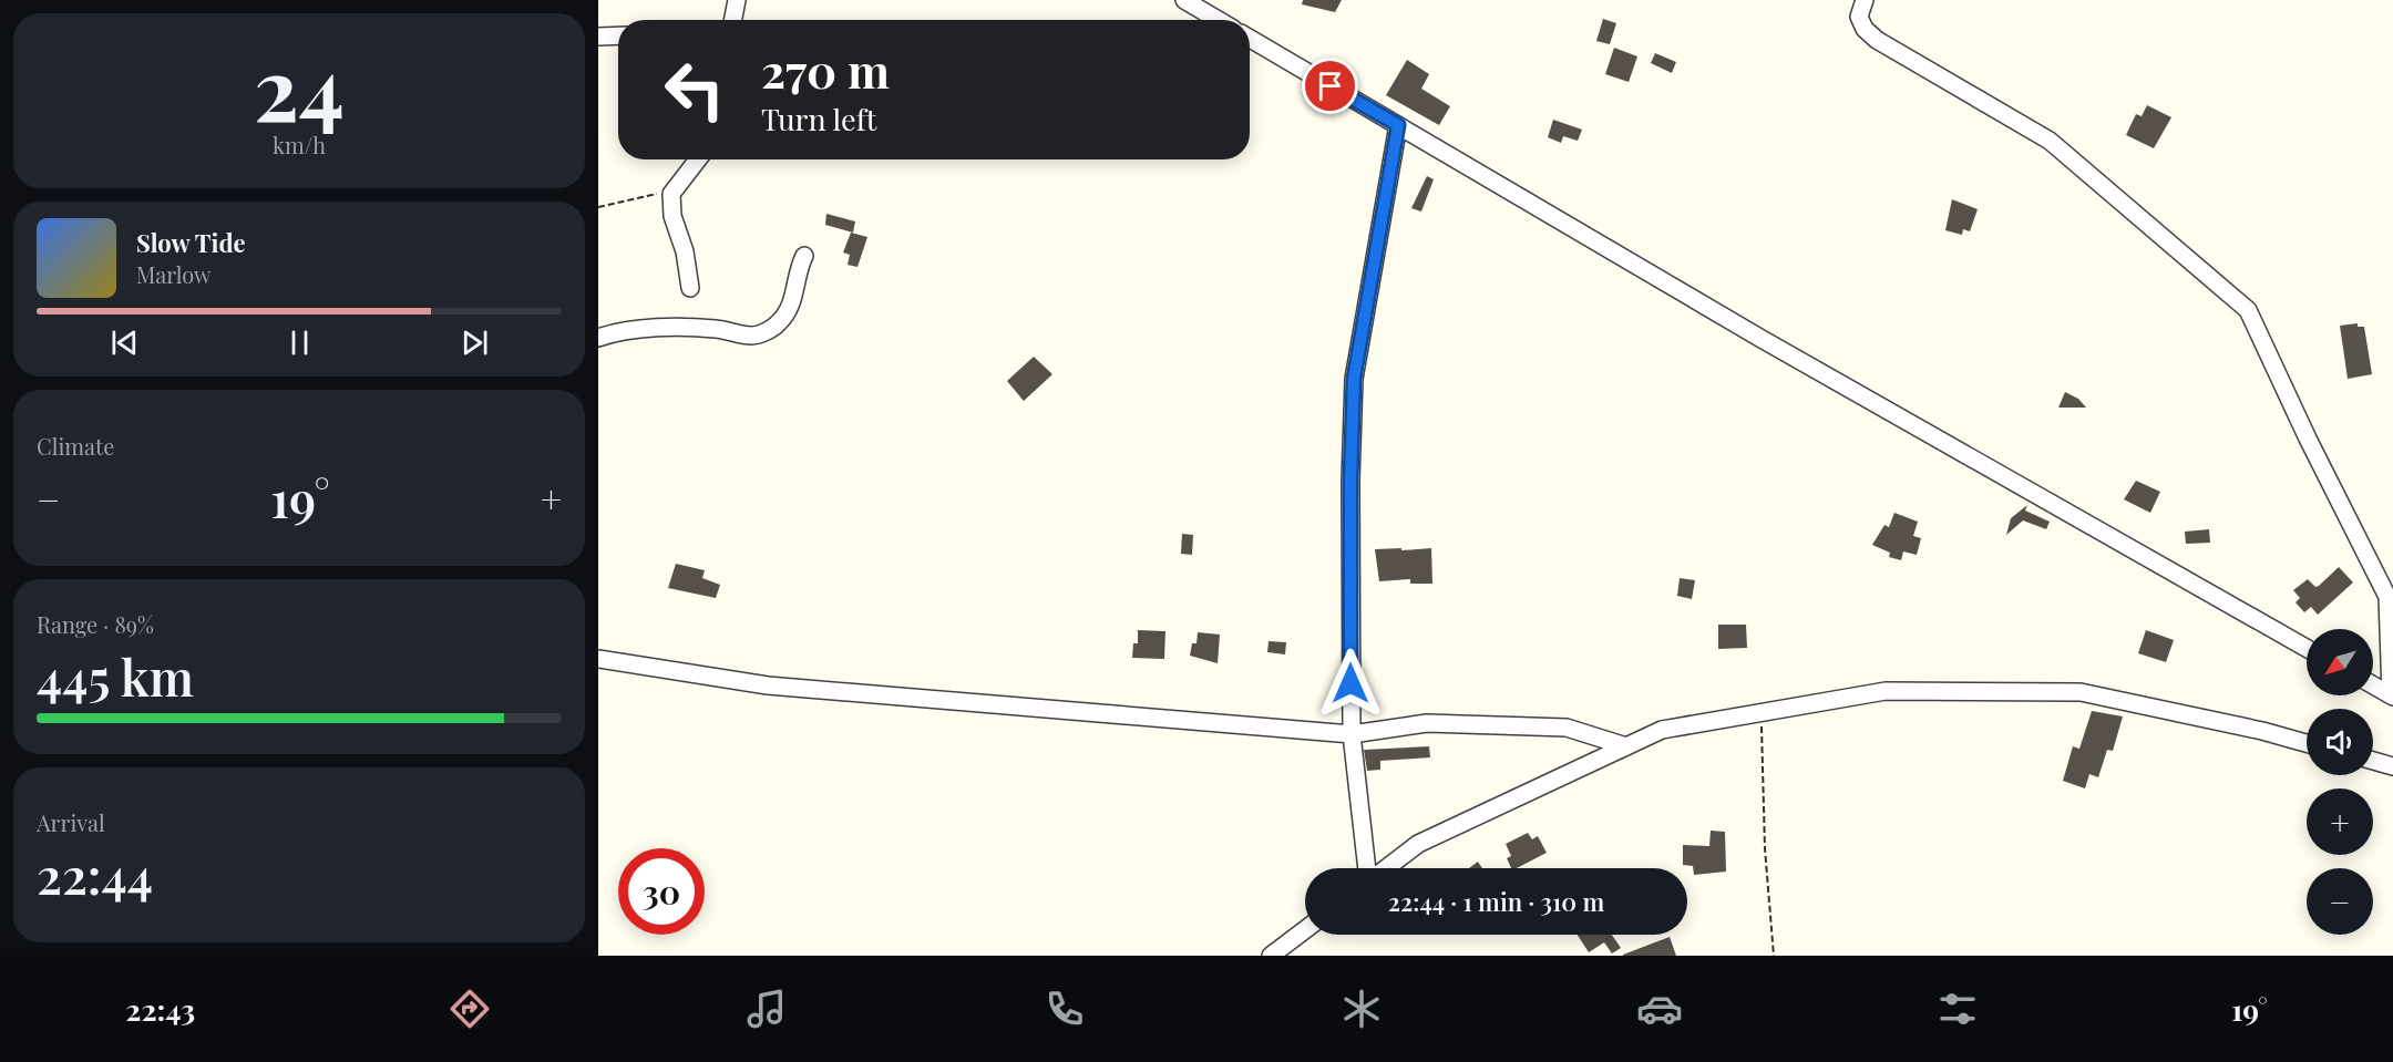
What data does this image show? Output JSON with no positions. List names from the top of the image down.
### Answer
{
  "north": "bottom left",
  "page": {
    "tile": [
      ["24", "km/h"],
      "Climate",
      ["Range · 89%", "445 km"],
      ["Arrival", "22:44"]
    ],
    "turn": ["270 m", "Turn left"],
    "song": ["Slow Tide", "Marlow"],
    "heat": ["−", "19°", "+"],
    "map_buttons": ["+", "−"],
    "limit": "30",
    "trip": "22:44 · 1 min · 310 m",
    "tabs": ["22:43", "19°"]
  }
}
